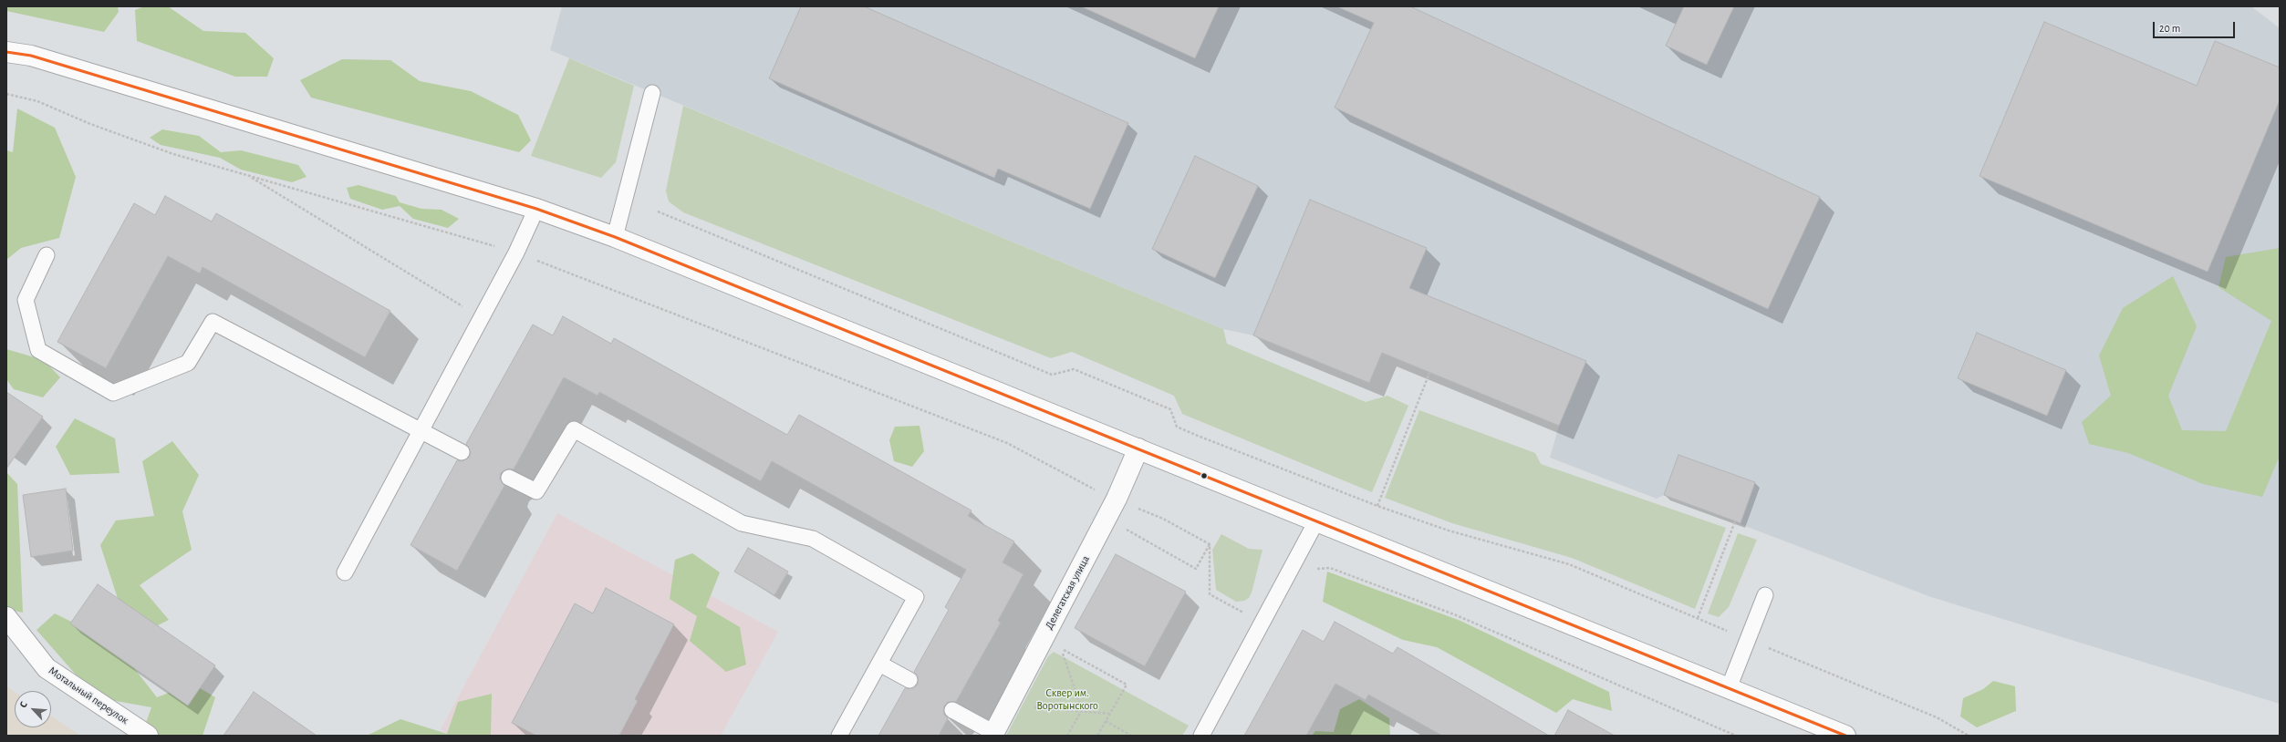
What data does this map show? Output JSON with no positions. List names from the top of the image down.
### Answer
{
  "streets": {
    "street": ["Делегатская улица", "Мотальный переулок"]
  },
  "parks": ["Сквер им. Воротынского"],
  "scale_bar": "20 m",
  "north": "top left"
}
